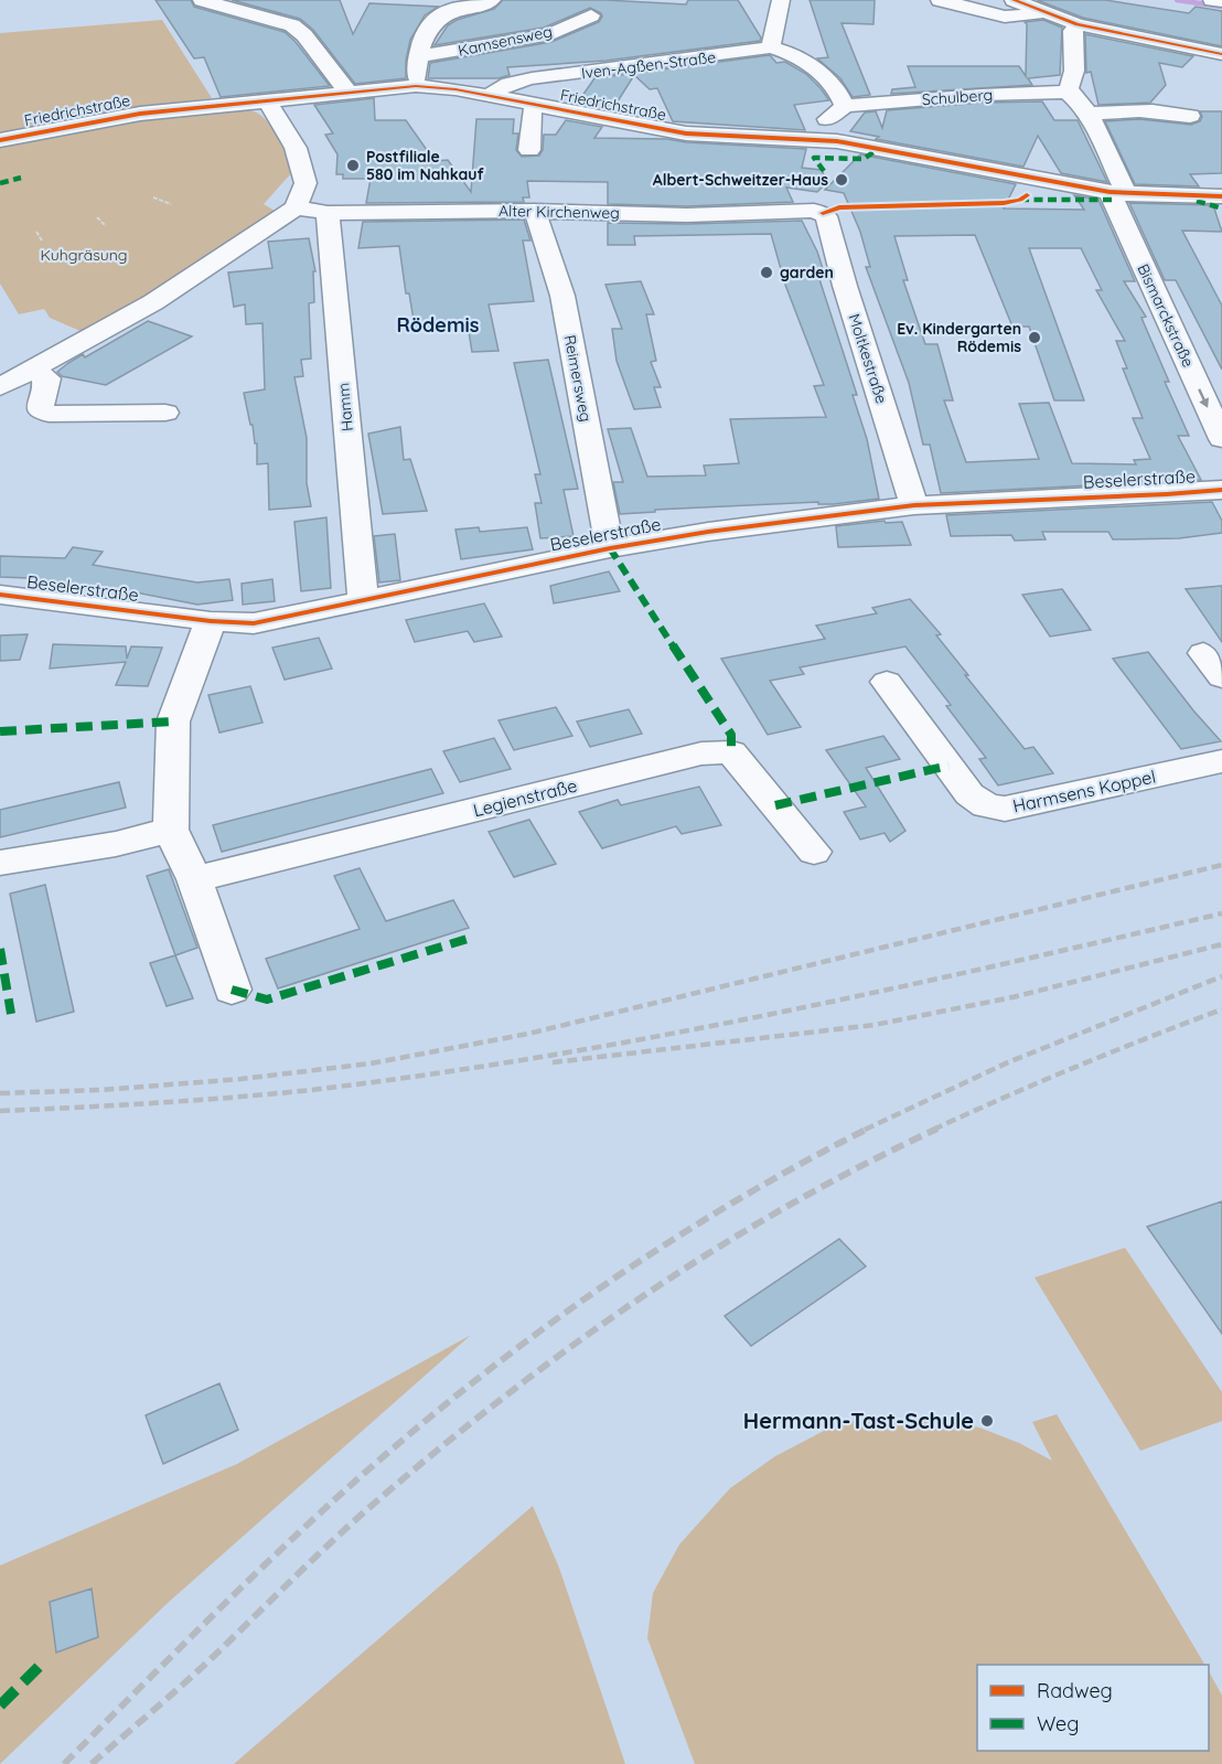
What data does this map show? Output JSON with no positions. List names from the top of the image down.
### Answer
{
  "streets": {
    "street": [
      "Kamsensweg",
      "Iven-Agßen-Straße",
      "Schulberg",
      "Friedrichstraße",
      "Alter Kirchenweg",
      "Bismarckstraße",
      "Moltkestraße",
      "Reimersweg",
      "Hamm",
      "Beselerstraße",
      "Harmsens Koppel",
      "Legienstraße"
    ]
  },
  "crossings": [
    ["Iven-Agßen-Straße", "Friedrichstraße"],
    ["Friedrichstraße", "Bismarckstraße"],
    ["Alter Kirchenweg", "Moltkestraße"],
    ["Alter Kirchenweg", "Reimersweg"],
    ["Alter Kirchenweg", "Hamm"],
    ["Moltkestraße", "Beselerstraße"],
    ["Reimersweg", "Beselerstraße"],
    ["Hamm", "Beselerstraße"]
  ],
  "one_way": ["Bismarckstraße"],
  "districts": ["Rödemis"],
  "parks": ["Kuhgräsung"],
  "places": [
    "Postfiliale 580 im Nahkauf",
    "Albert-Schweitzer-Haus",
    "garden",
    "Ev. Kindergarten Rödemis",
    "Hermann-Tast-Schule"
  ],
  "legend": ["Radweg", "Weg"]
}
